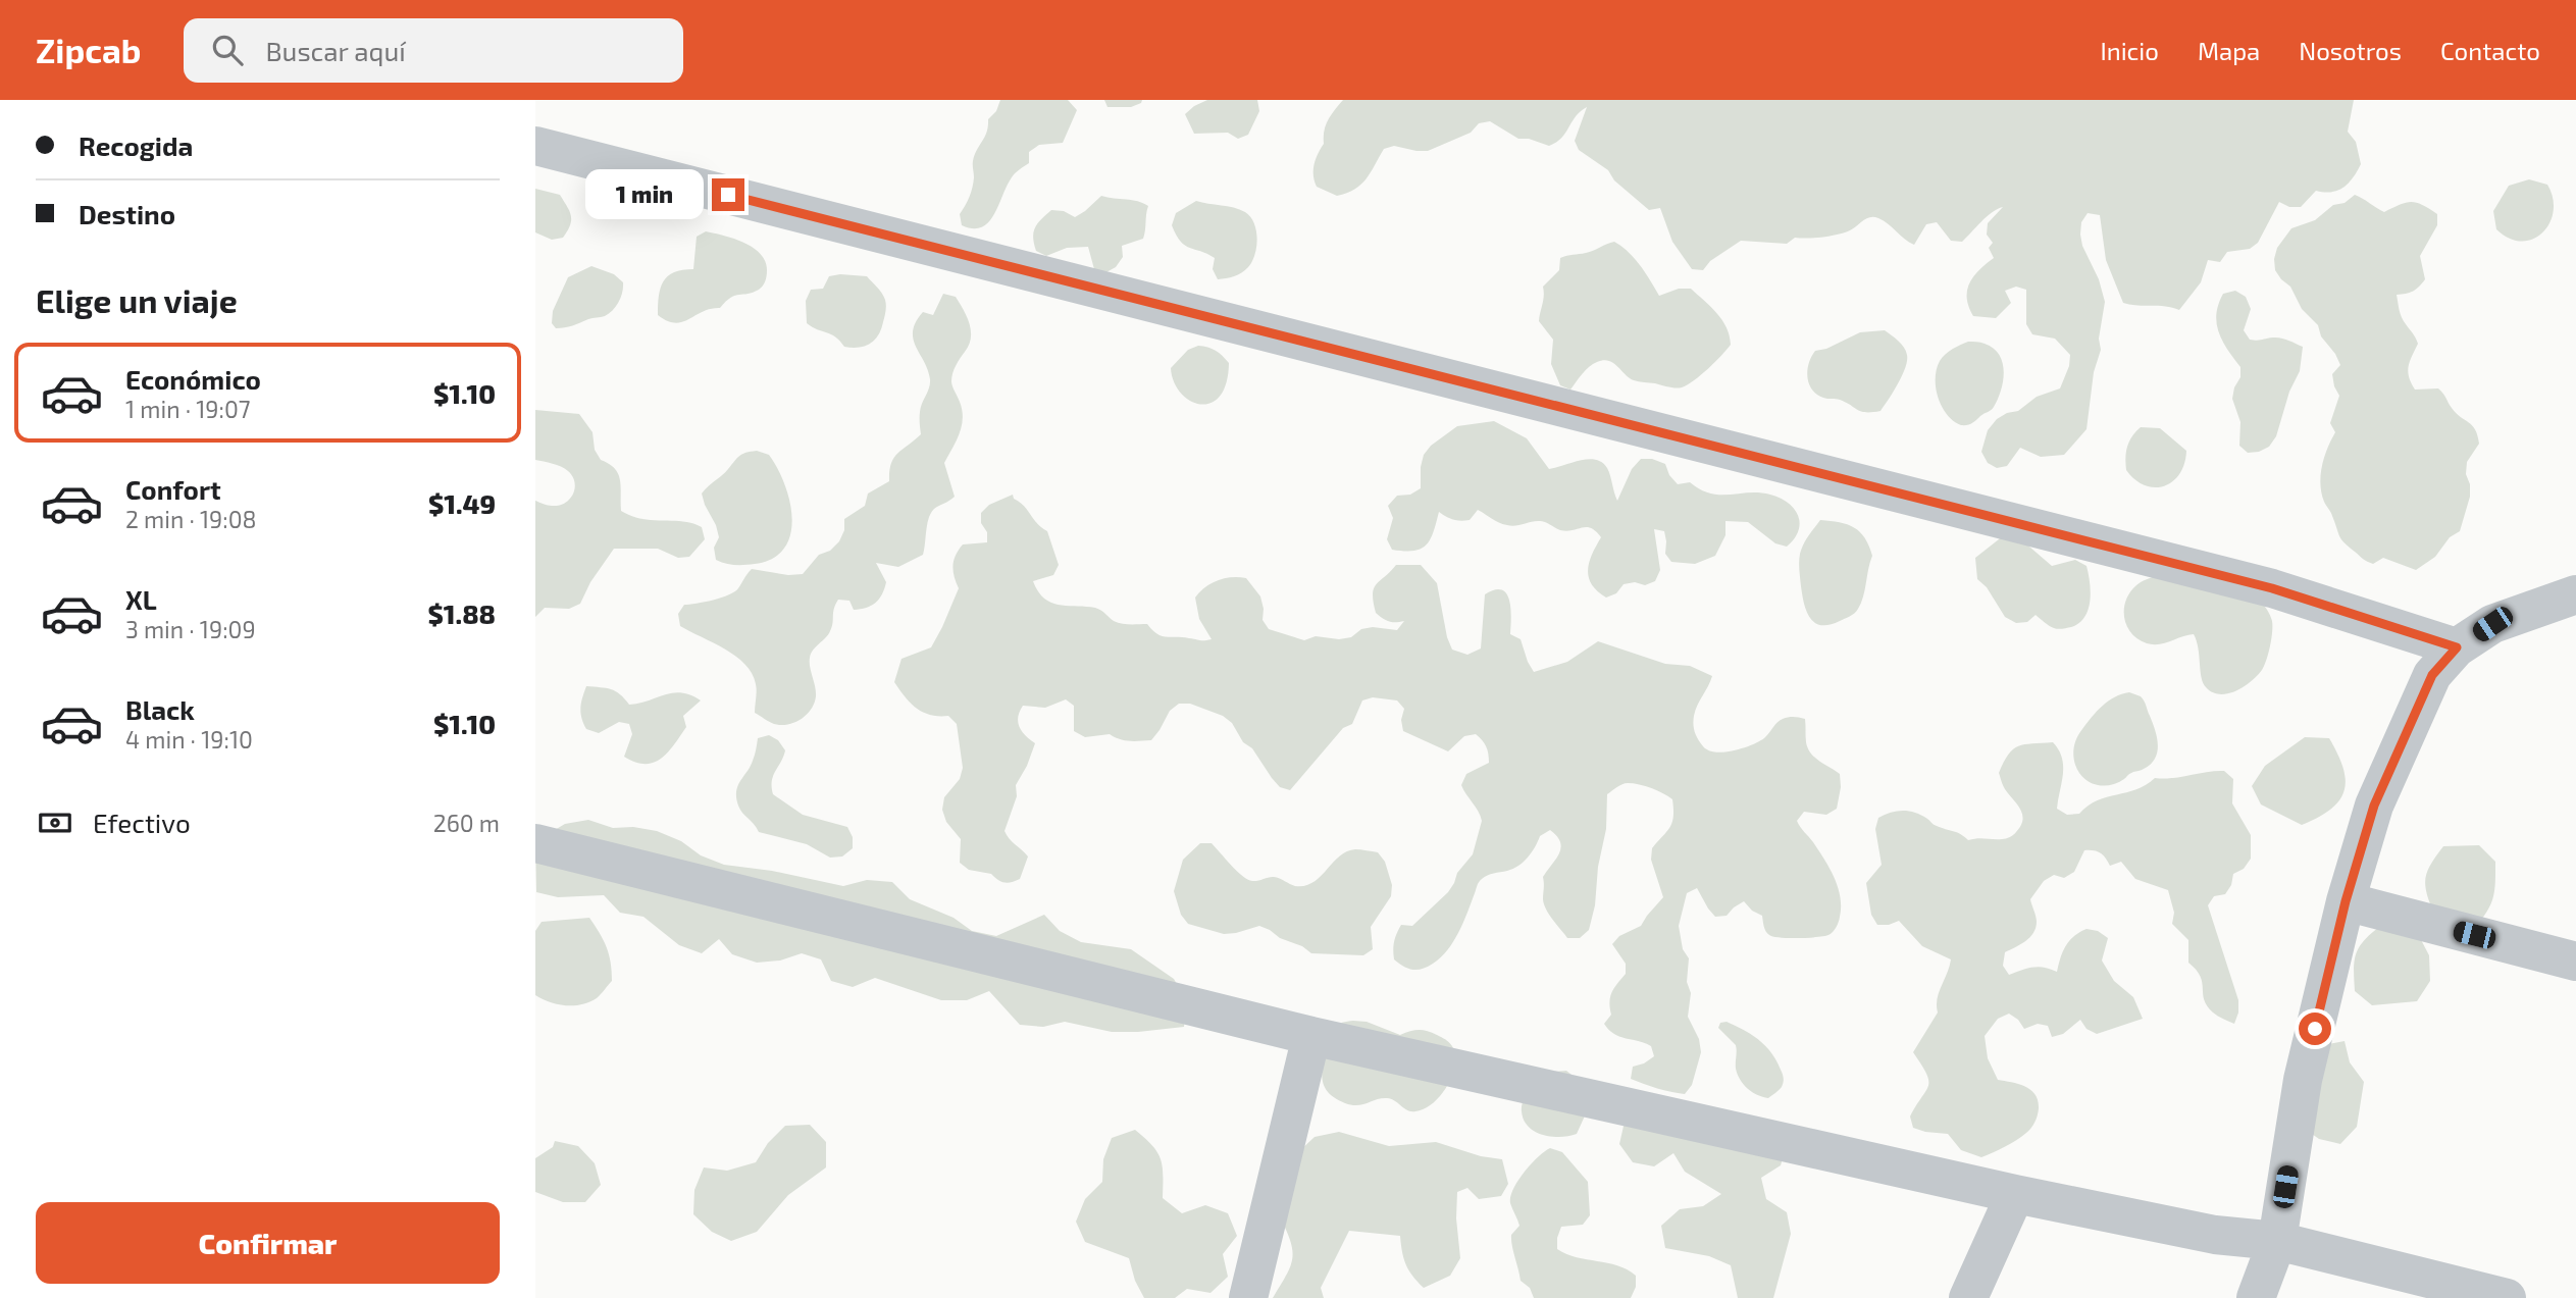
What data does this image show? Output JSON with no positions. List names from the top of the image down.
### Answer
{
  "page": {
    "header": "Zipcab",
    "search": "Buscar aquí",
    "nav": [
      "Inicio",
      "Mapa",
      "Nosotros",
      "Contacto"
    ],
    "banner": ["Recogida", "Destino"],
    "bubble": "1 min",
    "heading": "Elige un viaje",
    "list": [
      {
        "name": "Económico",
        "note": "1 min · 19:07",
        "value": "$1.10"
      },
      {
        "name": "Confort",
        "note": "2 min · 19:08",
        "value": "$1.49"
      },
      {
        "name": "XL",
        "note": "3 min · 19:09",
        "value": "$1.88"
      },
      {
        "name": "Black",
        "note": "4 min · 19:10",
        "value": "$1.10"
      }
    ],
    "pay": ["Efectivo", "260 m"],
    "buttons": "Confirmar"
  }
}
